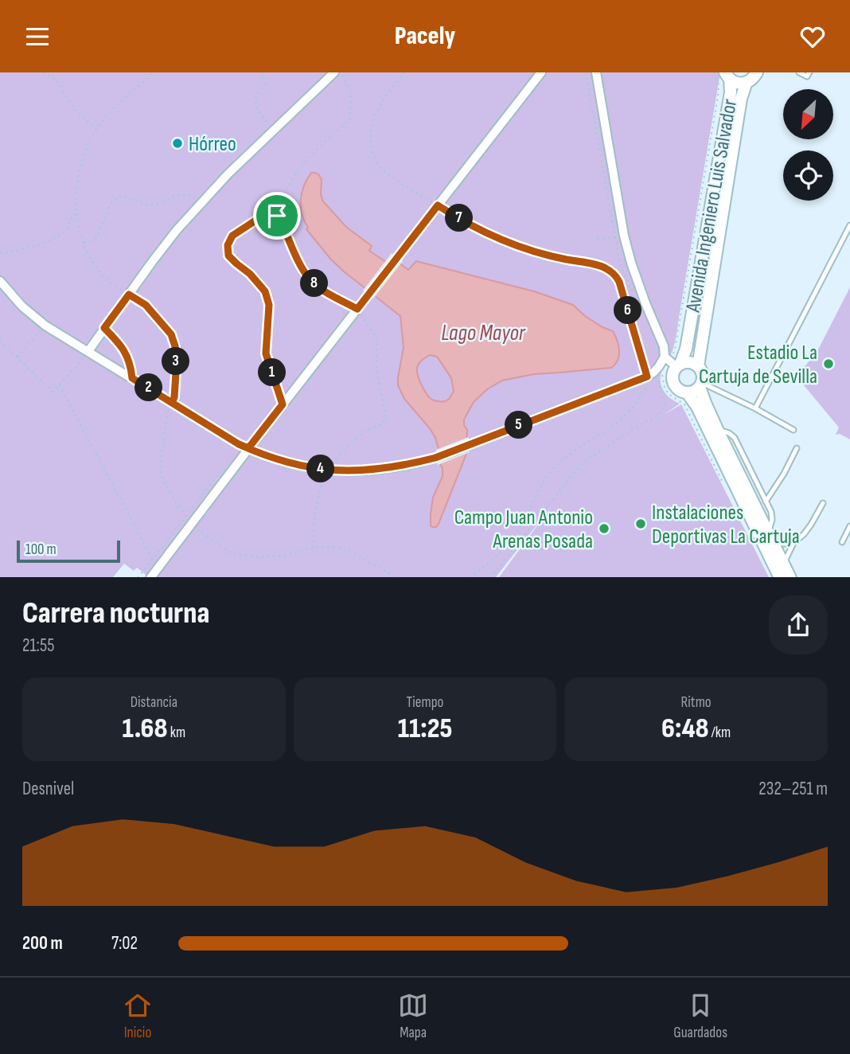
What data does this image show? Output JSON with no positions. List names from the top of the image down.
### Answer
{
  "streets": {
    "street": ["Avenida Ingeniero Luis Salvador"]
  },
  "water": ["Lago Mayor"],
  "places": [
    "Hórreo",
    "Estadio La Cartuja de Sevilla",
    "Instalaciones Deportivas La Cartuja",
    "Campo Juan Antonio Arenas Posada"
  ],
  "scale_bar": "100 m",
  "north": "bottom left",
  "page": {
    "header": "Pacely",
    "pins": [
      "7",
      "8",
      "6",
      "3",
      "1",
      "2",
      "5",
      "4"
    ],
    "scale": "100 m",
    "heading": ["Carrera nocturna", "21:55"],
    "stats": [
      ["Distancia", "1.68 km"],
      ["Tiempo", "11:25"],
      ["Ritmo", "6:48 /km"]
    ],
    "chart": ["Desnivel", "232–251 m"],
    "list": [
      {
        "name": "200 m",
        "note": "7:02"
      }
    ],
    "tabs": ["Inicio", "Mapa", "Guardados"]
  }
}
